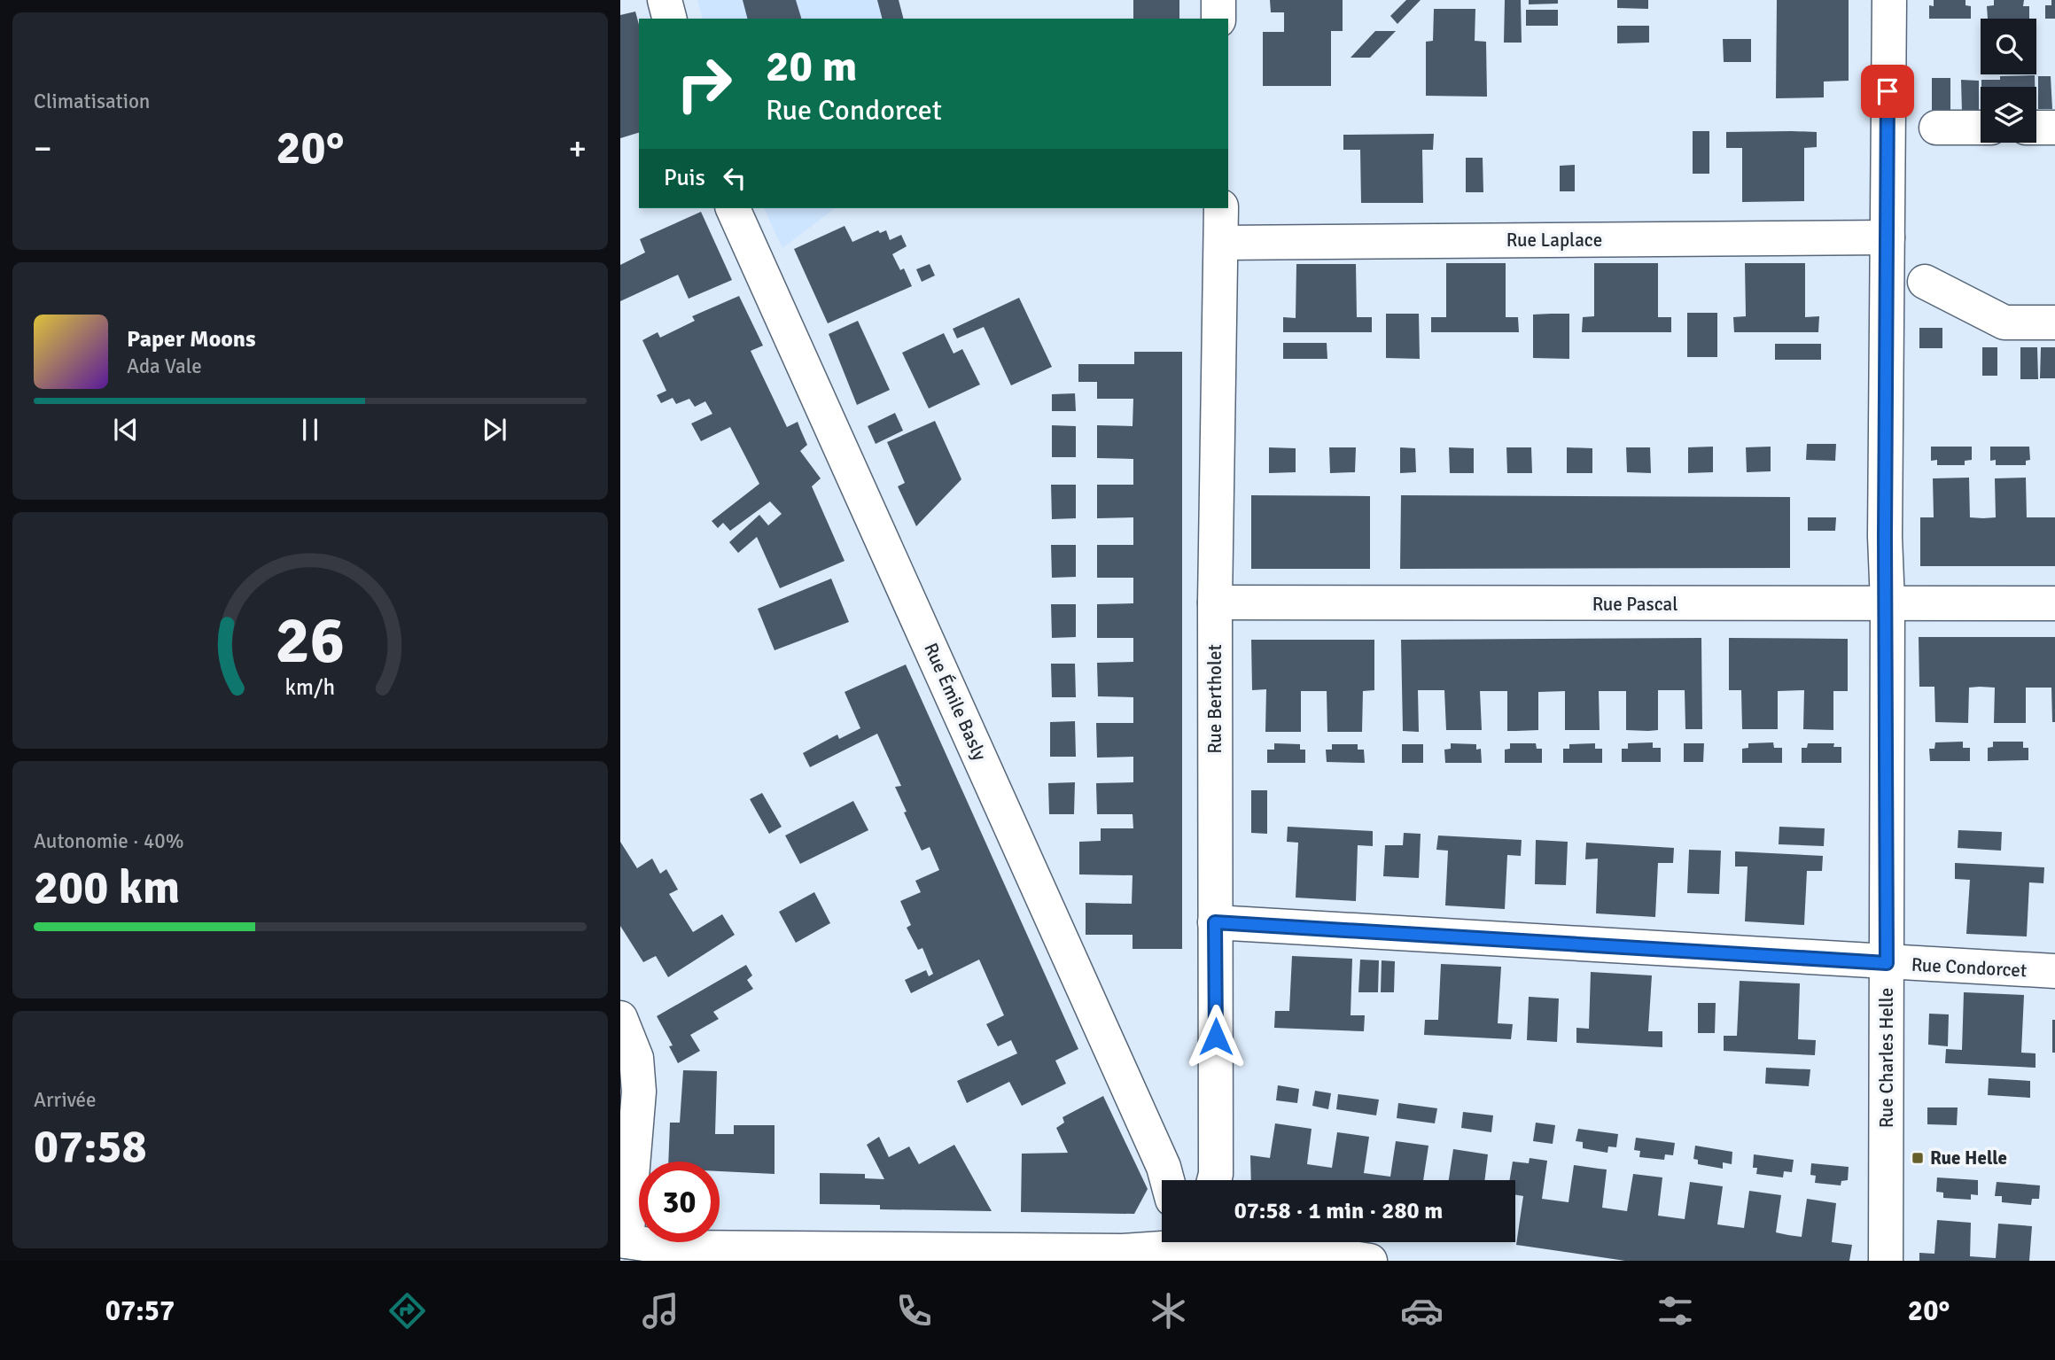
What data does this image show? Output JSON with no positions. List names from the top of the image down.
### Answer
{
  "streets": {
    "street": [
      "Rue Laplace",
      "Rue Pascal",
      "Rue Bertholet",
      "Rue Émile Basly",
      "Rue Condorcet",
      "Rue Charles Helle"
    ]
  },
  "crossings": [
    ["Rue Laplace", "Rue Bertholet"],
    ["Rue Laplace", "Rue Charles Helle"],
    ["Rue Pascal", "Rue Bertholet"],
    ["Rue Pascal", "Rue Charles Helle"],
    ["Rue Bertholet", "Rue Condorcet"],
    ["Rue Condorcet", "Rue Charles Helle"]
  ],
  "places": {
    "transit": ["Rue Helle"]
  },
  "page": {
    "tile": [
      "Climatisation",
      ["Autonomie · 40%", "200 km"],
      ["Arrivée", "07:58"]
    ],
    "turn": ["20 m", "Rue Condorcet"],
    "heat": ["−", "20°", "+"],
    "then": "Puis",
    "song": ["Paper Moons", "Ada Vale"],
    "limit": "30",
    "trip": "07:58 · 1 min · 280 m",
    "tabs": ["07:57", "20°"],
    "gauge": ["26", "km/h"]
  }
}
